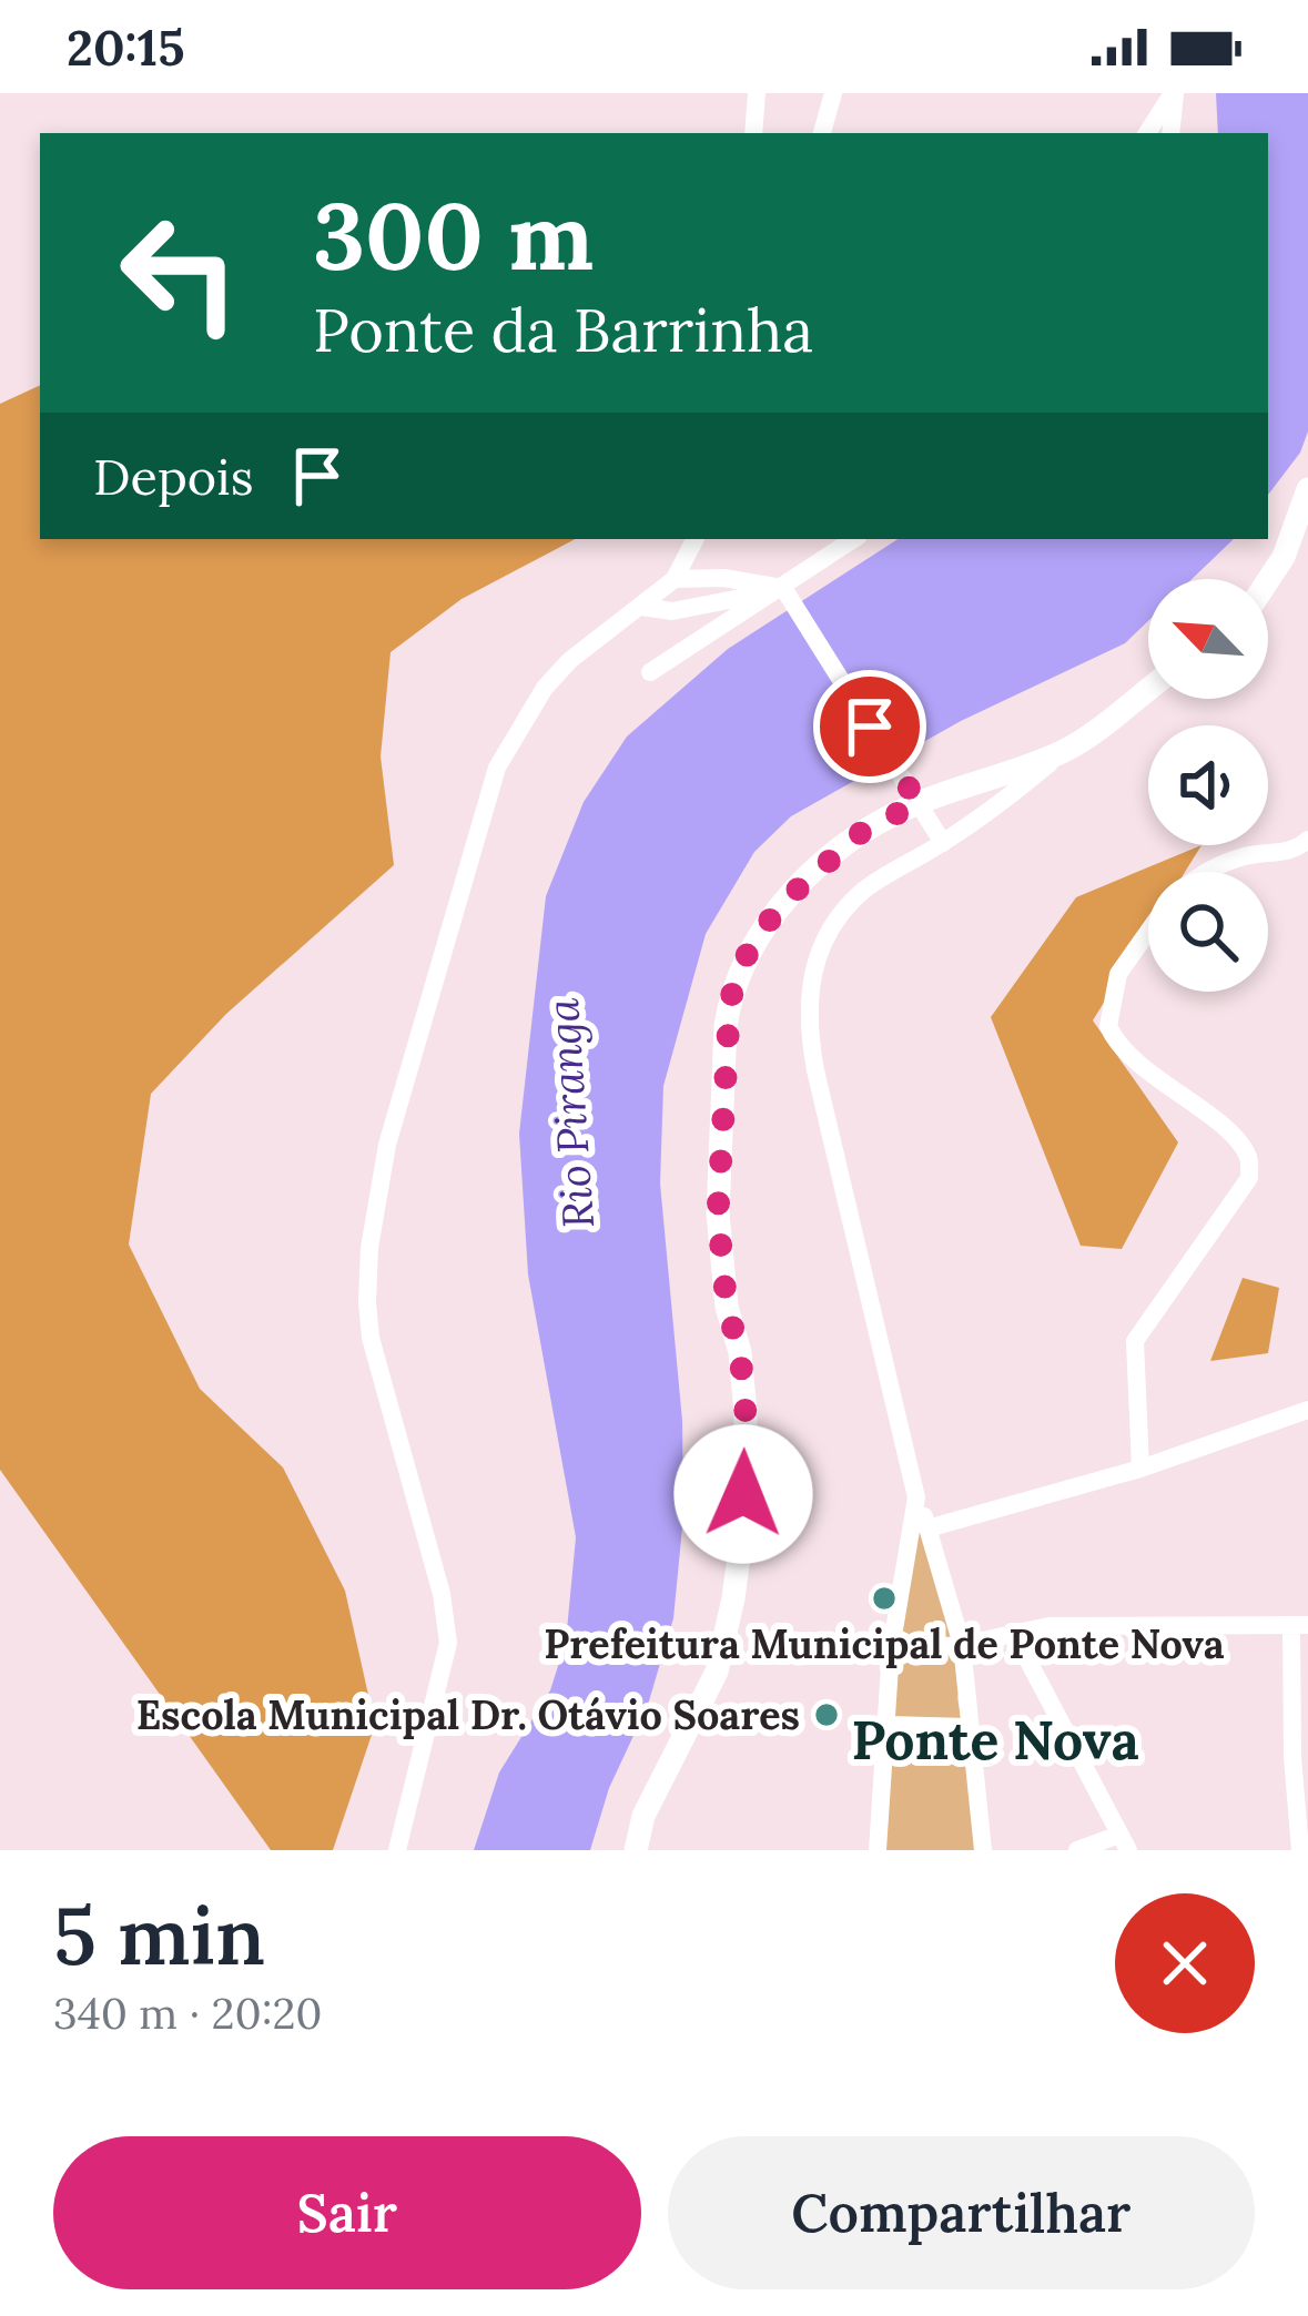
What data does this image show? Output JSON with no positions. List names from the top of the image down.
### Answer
{
  "districts": ["Ponte Nova"],
  "water": ["Rio Piranga"],
  "places": ["Prefeitura Municipal de Ponte Nova", "Escola Municipal Dr. Otávio Soares"],
  "north": "top left",
  "page": {
    "status": "20:15",
    "turn": ["300 m", "Ponte da Barrinha"],
    "then": "Depois",
    "heading": ["5 min", "340 m · 20:20"],
    "buttons": ["Sair", "Compartilhar"]
  }
}
